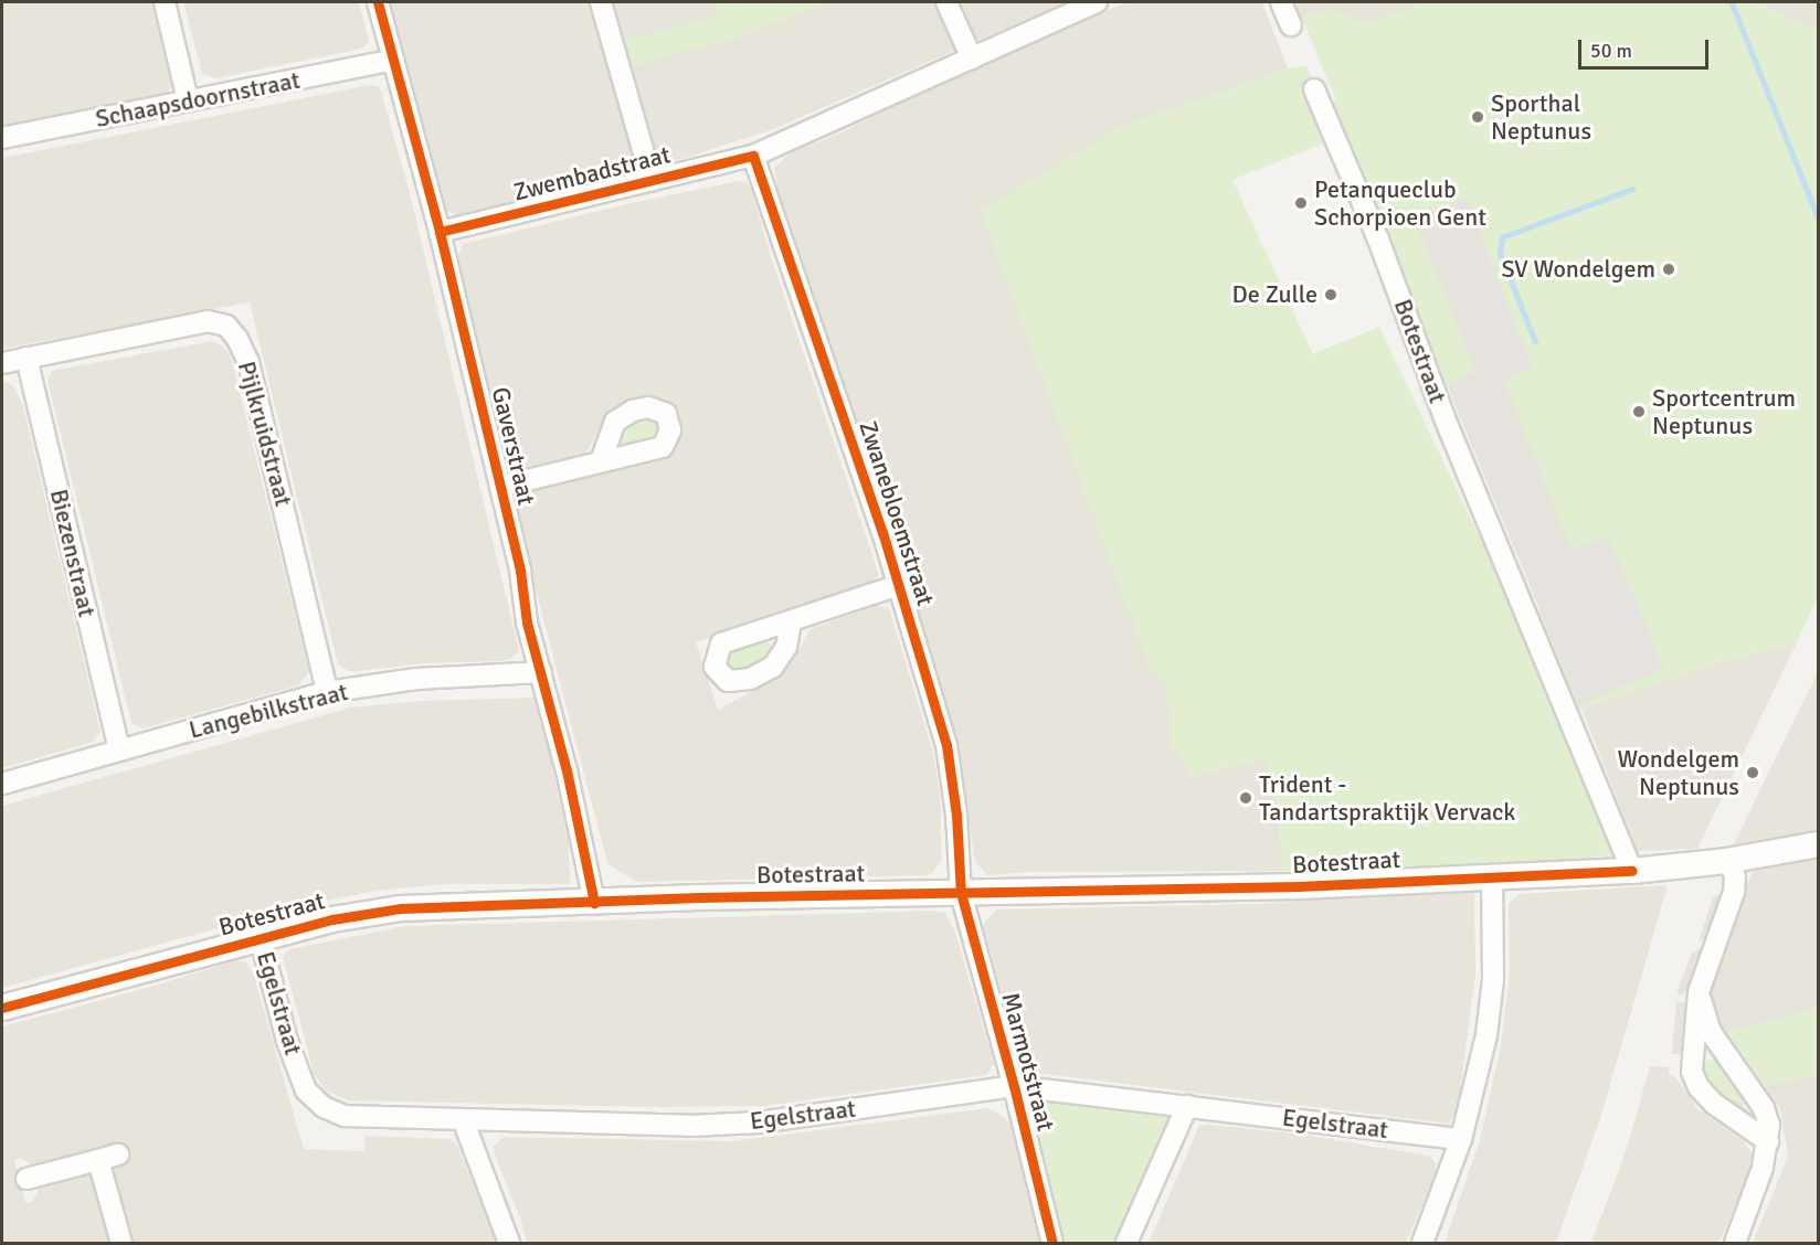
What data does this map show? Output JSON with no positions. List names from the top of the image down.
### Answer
{
  "streets": {
    "street": [
      "Schaapsdoornstraat",
      "Zwembadstraat",
      "Botestraat",
      "Pijlkruidstraat",
      "Gaverstraat",
      "Zwanebloemstraat",
      "Biezenstraat",
      "Langebilkstraat",
      "Egelstraat",
      "Marmotstraat"
    ]
  },
  "crossings": [
    ["Schaapsdoornstraat", "Gaverstraat"],
    ["Zwembadstraat", "Gaverstraat"],
    ["Zwembadstraat", "Zwanebloemstraat"],
    ["Botestraat", "Gaverstraat"],
    ["Botestraat", "Zwanebloemstraat"],
    ["Botestraat", "Egelstraat"],
    ["Botestraat", "Marmotstraat"],
    ["Pijlkruidstraat", "Biezenstraat"],
    ["Pijlkruidstraat", "Langebilkstraat"],
    ["Gaverstraat", "Langebilkstraat"],
    ["Zwanebloemstraat", "Marmotstraat"],
    ["Biezenstraat", "Langebilkstraat"],
    ["Egelstraat", "Marmotstraat"]
  ],
  "places": [
    "Sporthal Neptunus",
    "Petanqueclub Schorpioen Gent",
    "SV Wondelgem",
    "De Zulle",
    "Sportcentrum Neptunus",
    "Wondelgem Neptunus",
    "Trident - Tandartspraktijk Vervack"
  ],
  "scale_bar": "50 m"
}
